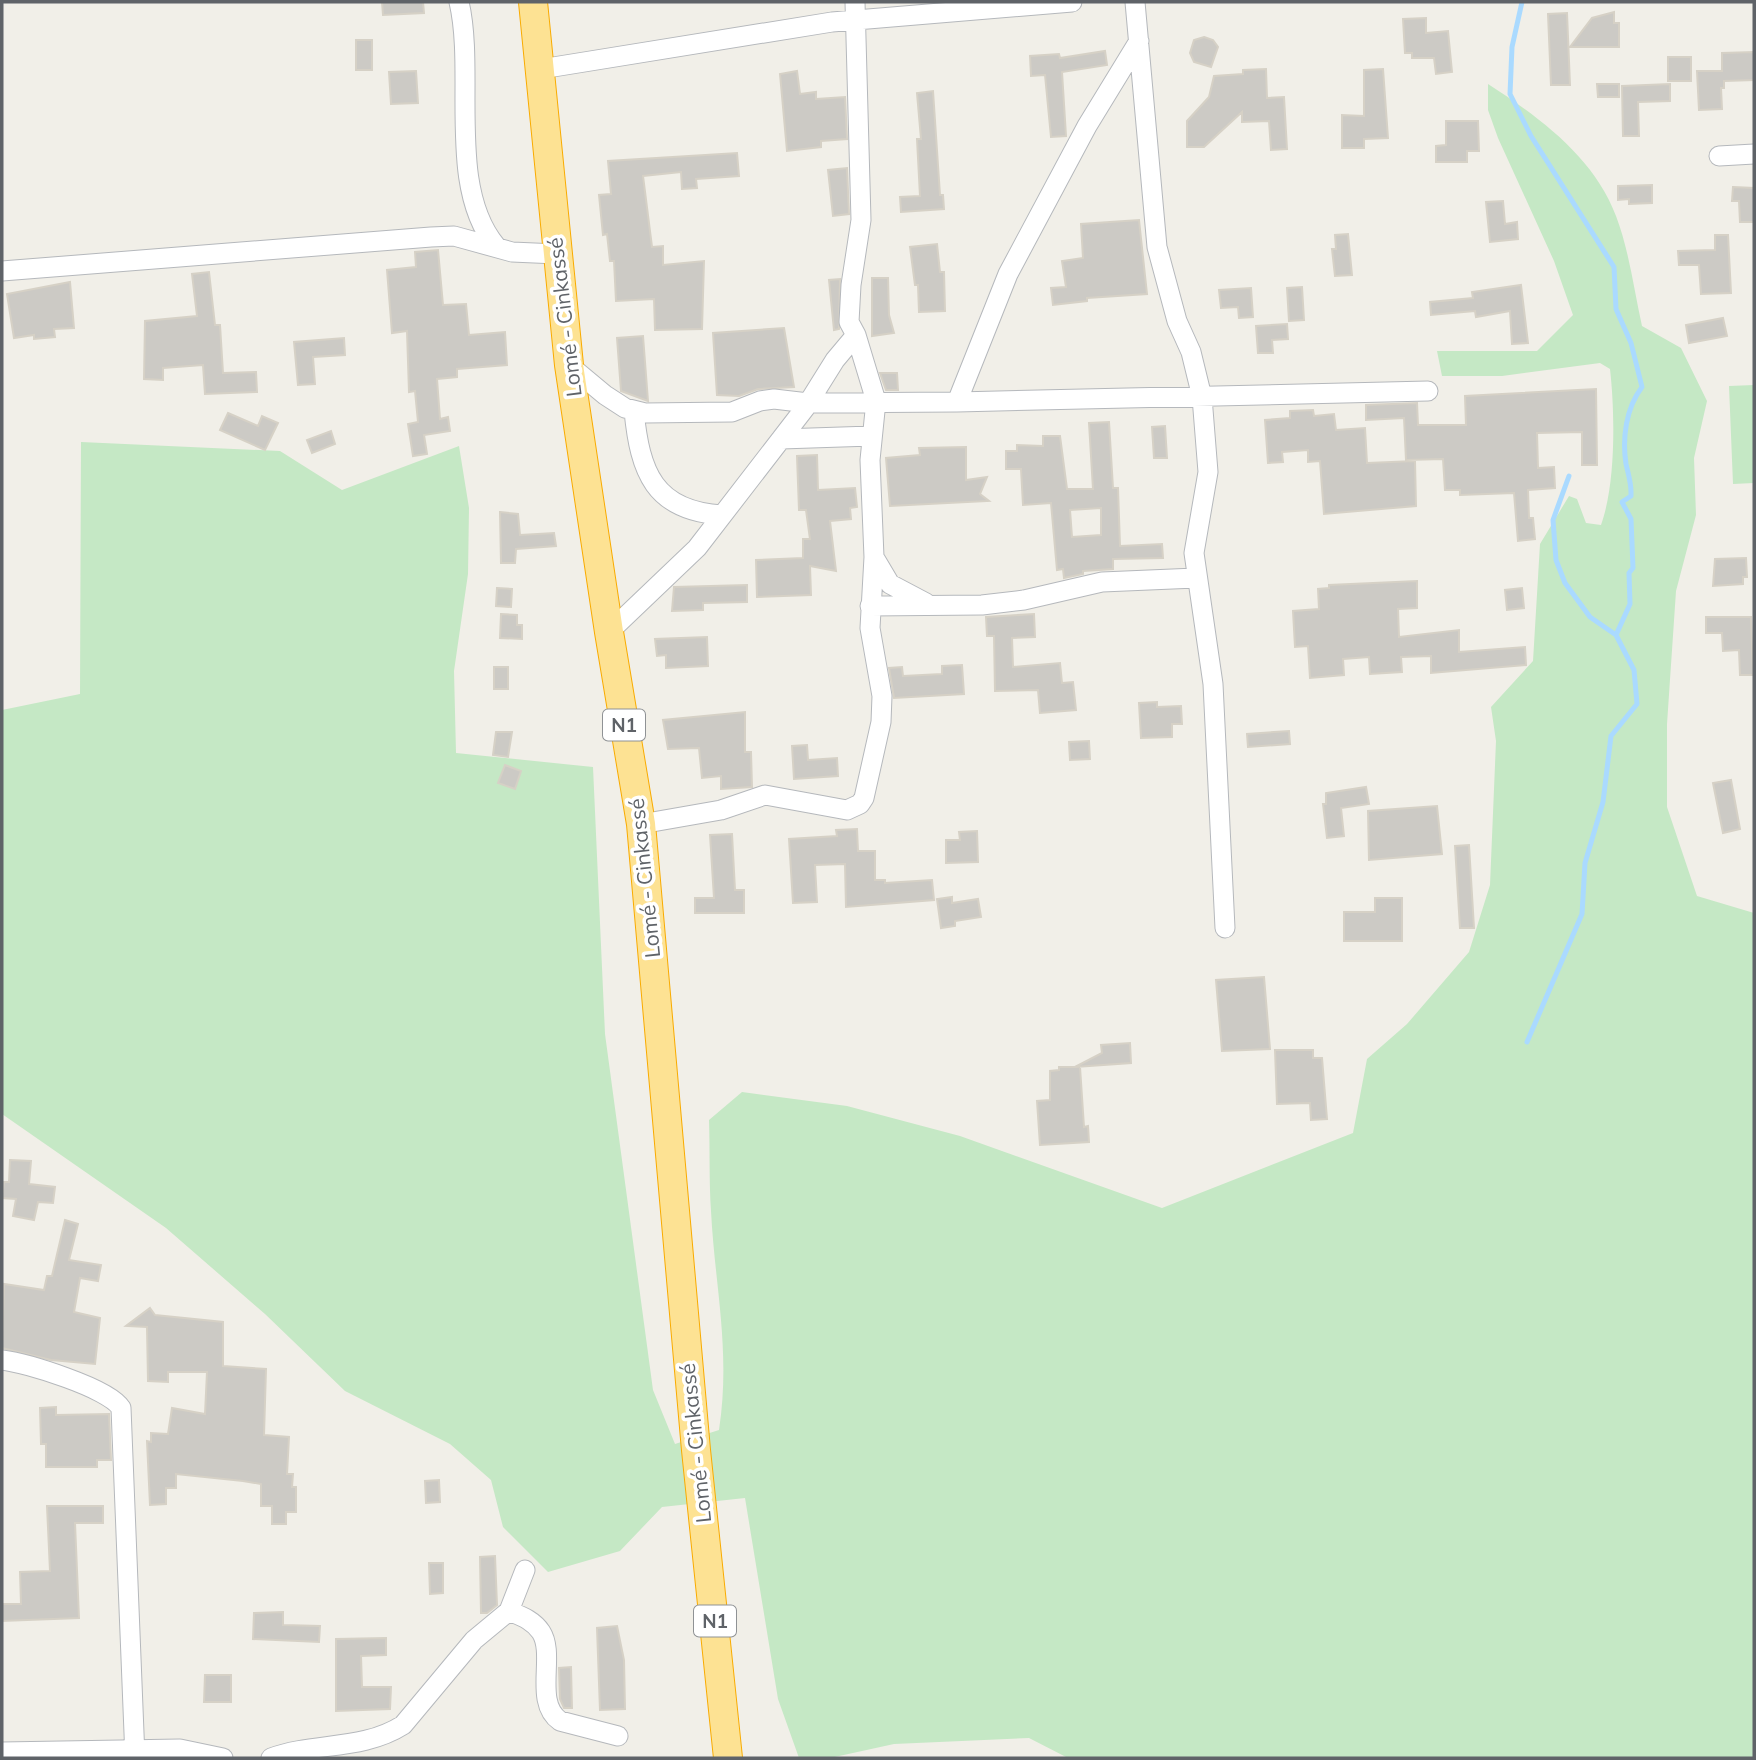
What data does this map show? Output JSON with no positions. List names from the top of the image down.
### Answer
{
  "streets": {
    "highway": ["Lomé - Cinkassé", "N1"]
  }
}
